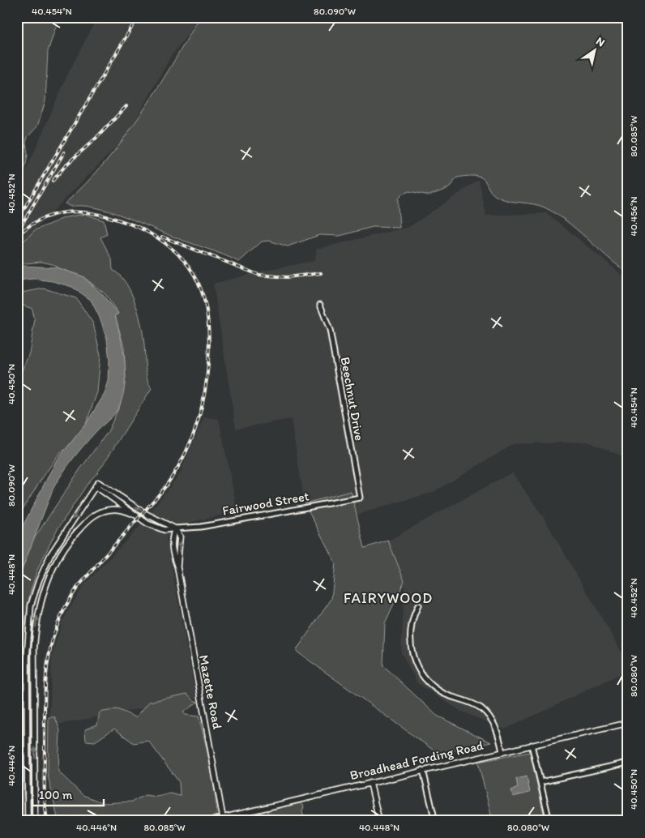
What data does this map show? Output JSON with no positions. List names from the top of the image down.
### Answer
{
  "streets": {
    "street": [
      "Beechnut Drive",
      "Fairwood Street",
      "Mazette Road",
      "Broadhead Fording Road"
    ]
  },
  "crossings": [
    ["Beechnut Drive", "Fairwood Street"],
    ["Fairwood Street", "Mazette Road"],
    ["Mazette Road", "Broadhead Fording Road"]
  ],
  "districts": ["FAIRYWOOD"],
  "scale_bar": "100 m",
  "north": "top right",
  "coordinates": [
    "40.454°N",
    "80.090°W",
    "80.085°W",
    "40.452°N",
    "40.456°N",
    "40.450°N",
    "40.448°N",
    "80.080°W",
    "40.446°N"
  ]
}
